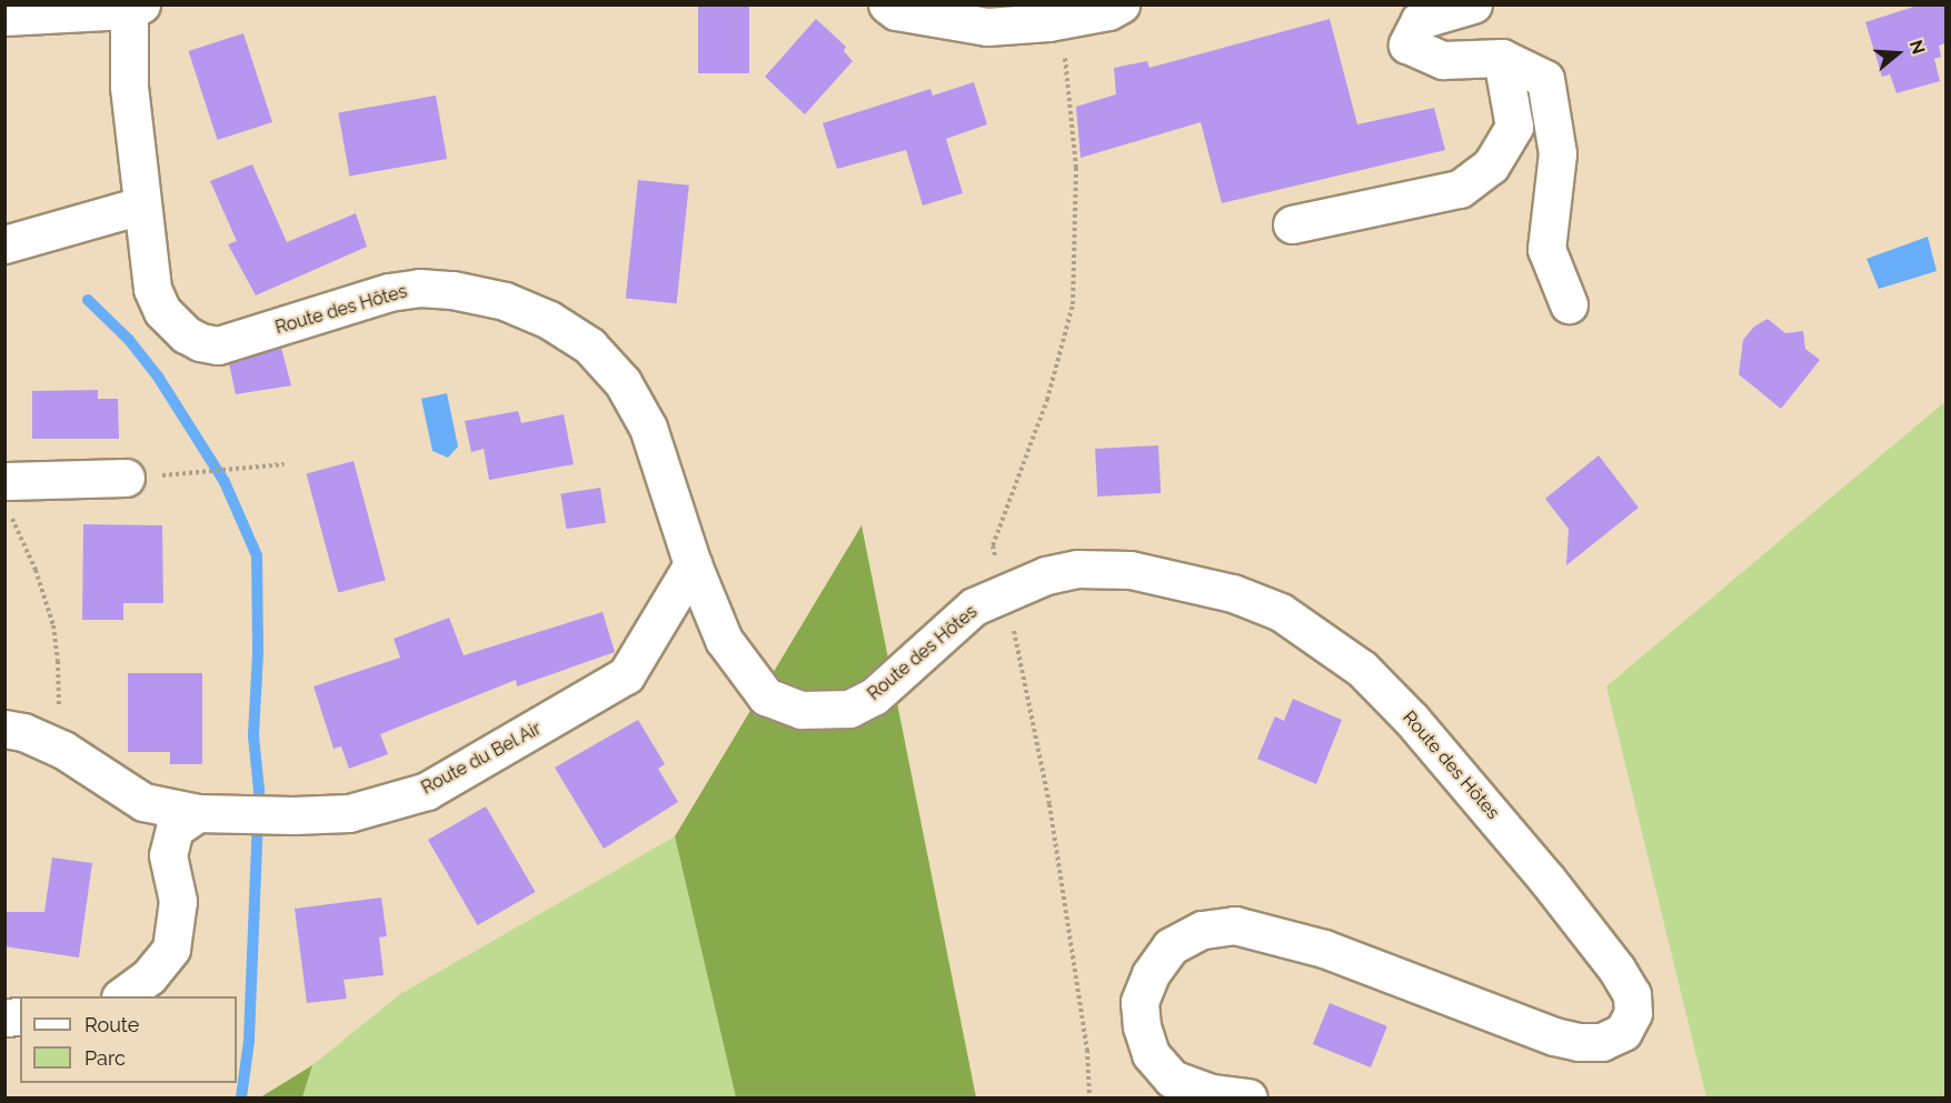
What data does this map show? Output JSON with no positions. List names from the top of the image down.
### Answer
{
  "streets": {
    "street": ["Route des Hôtes", "Route du Bel Air"]
  },
  "crossings": [
    ["Route des Hôtes", "Route du Bel Air"]
  ],
  "legend": ["Route", "Parc"],
  "north": "right"
}
